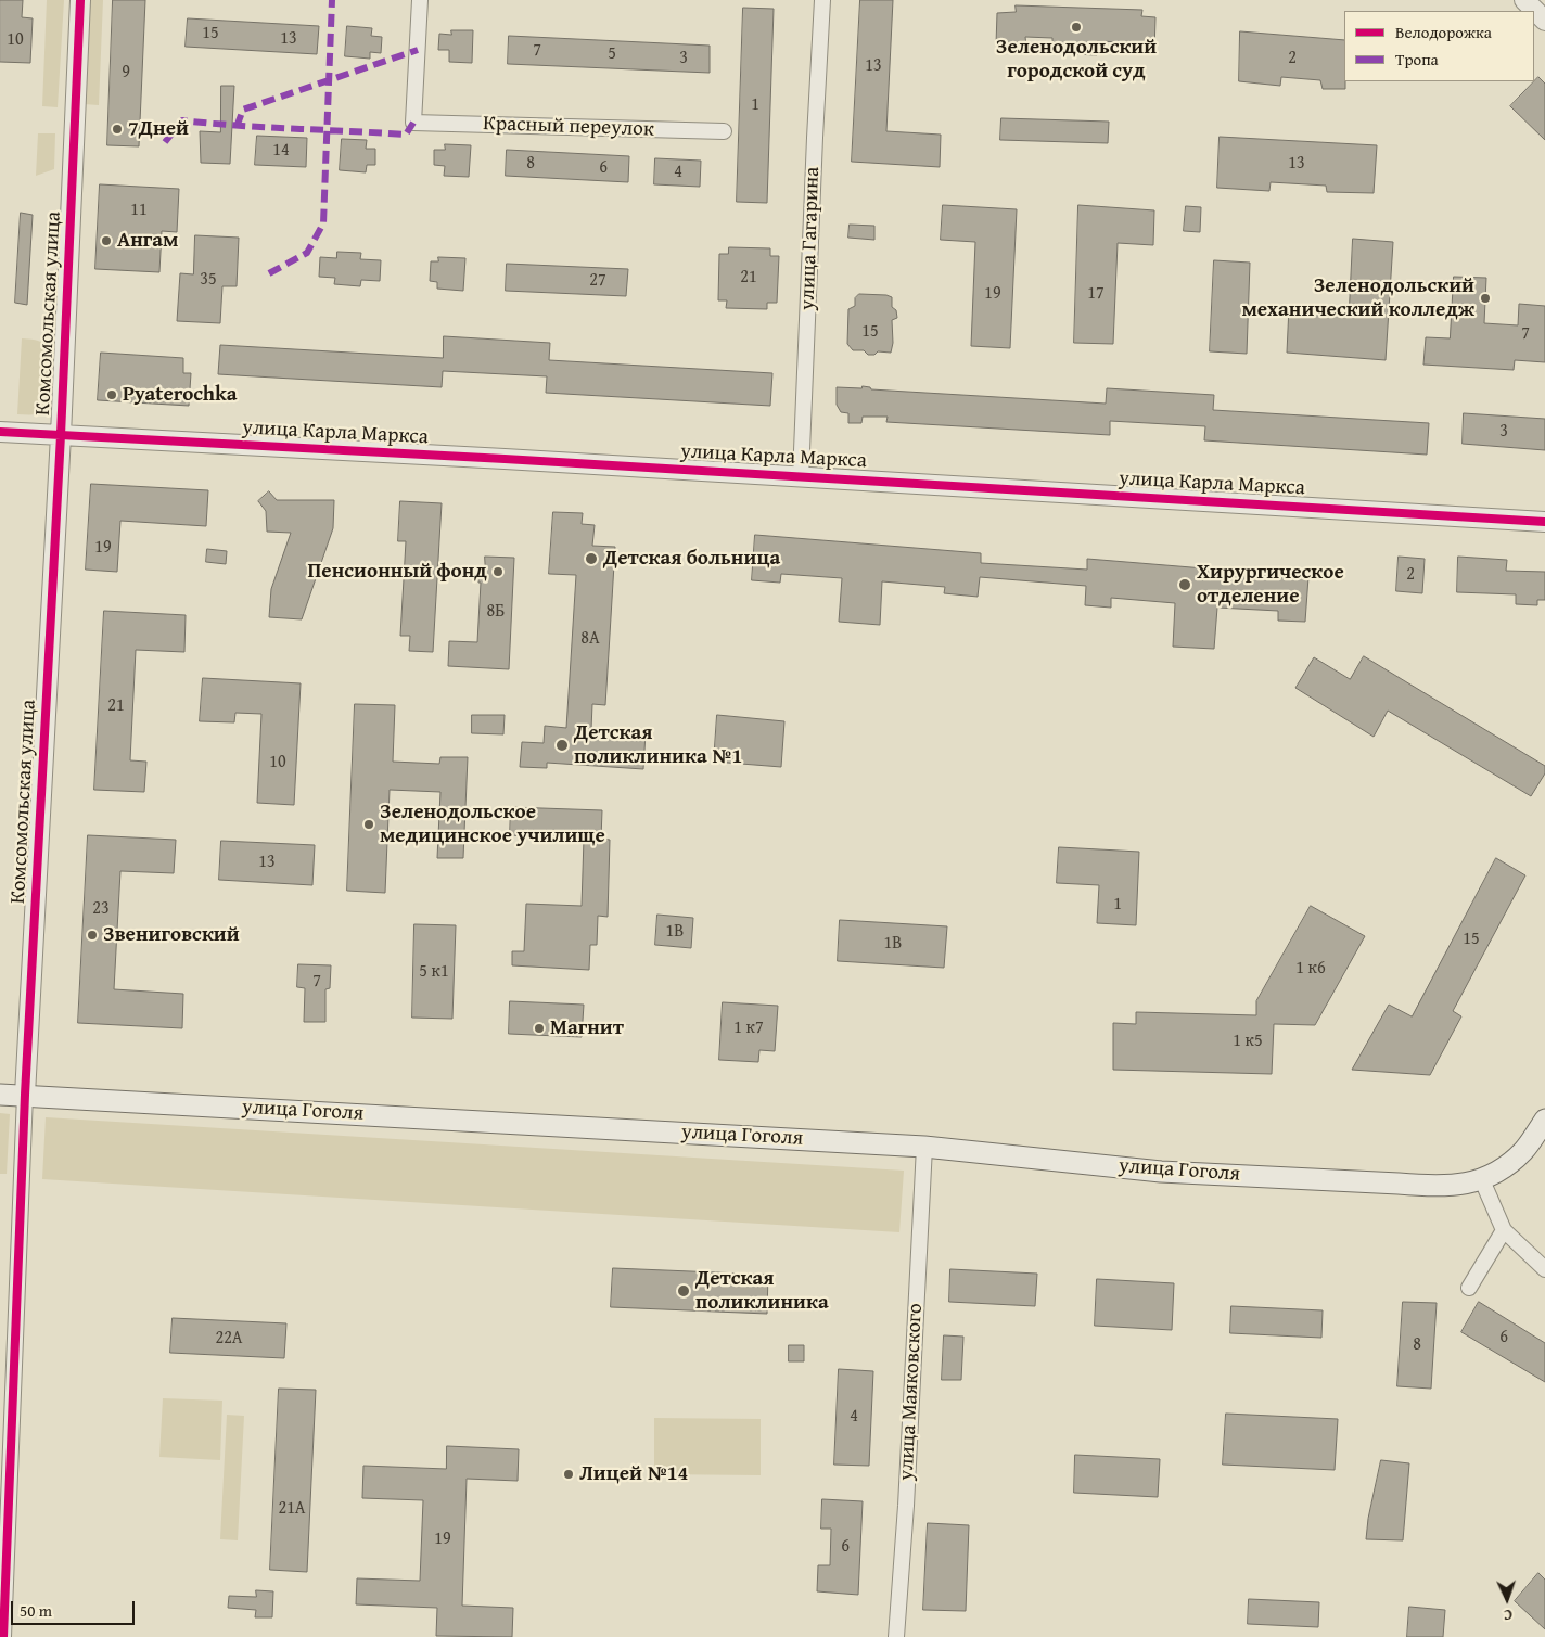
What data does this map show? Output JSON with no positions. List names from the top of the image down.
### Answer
{
  "streets": {
    "main road": ["улица Гоголя"],
    "street": [
      "Красный переулок",
      "улица Гагарина",
      "Комсомольская улица",
      "улица Карла Маркса",
      "улица Маяковского"
    ]
  },
  "crossings": [
    ["улица Гагарина", "улица Карла Маркса"],
    ["Комсомольская улица", "улица Карла Маркса"],
    ["Комсомольская улица", "улица Гоголя"],
    ["улица Гоголя", "улица Маяковского"]
  ],
  "places": [
    "Зеленодольский городской суд",
    "7Дней",
    "Ангам",
    "Зеленодольский механический колледж",
    "Pyaterochka",
    "Детская больница",
    "Пенсионный фонд",
    "Хирургическое отделение",
    "Детская поликлиника №1",
    "Зеленодольское медицинское училище",
    "Звениговский",
    "Магнит",
    "Детская поликлиника",
    "Лицей №14"
  ],
  "house_numbers": [
    "15",
    "13",
    "10",
    "7",
    "5",
    "3",
    "2",
    "13",
    "9",
    "1",
    "14",
    "8",
    "13",
    "6",
    "4",
    "11",
    "21",
    "35",
    "27",
    "19",
    "17",
    "15",
    "7",
    "3",
    "19",
    "2",
    "8Б",
    "8А",
    "21",
    "10",
    "13",
    "1",
    "23",
    "1В",
    "15",
    "1В",
    "1 к6",
    "5 к1",
    "7",
    "1 к7",
    "1 к5",
    "6",
    "22А",
    "8",
    "4",
    "21А",
    "19",
    "6"
  ],
  "legend": ["Велодорожка", "Тропа"],
  "scale_bar": "50 m",
  "north": "bottom"
}
